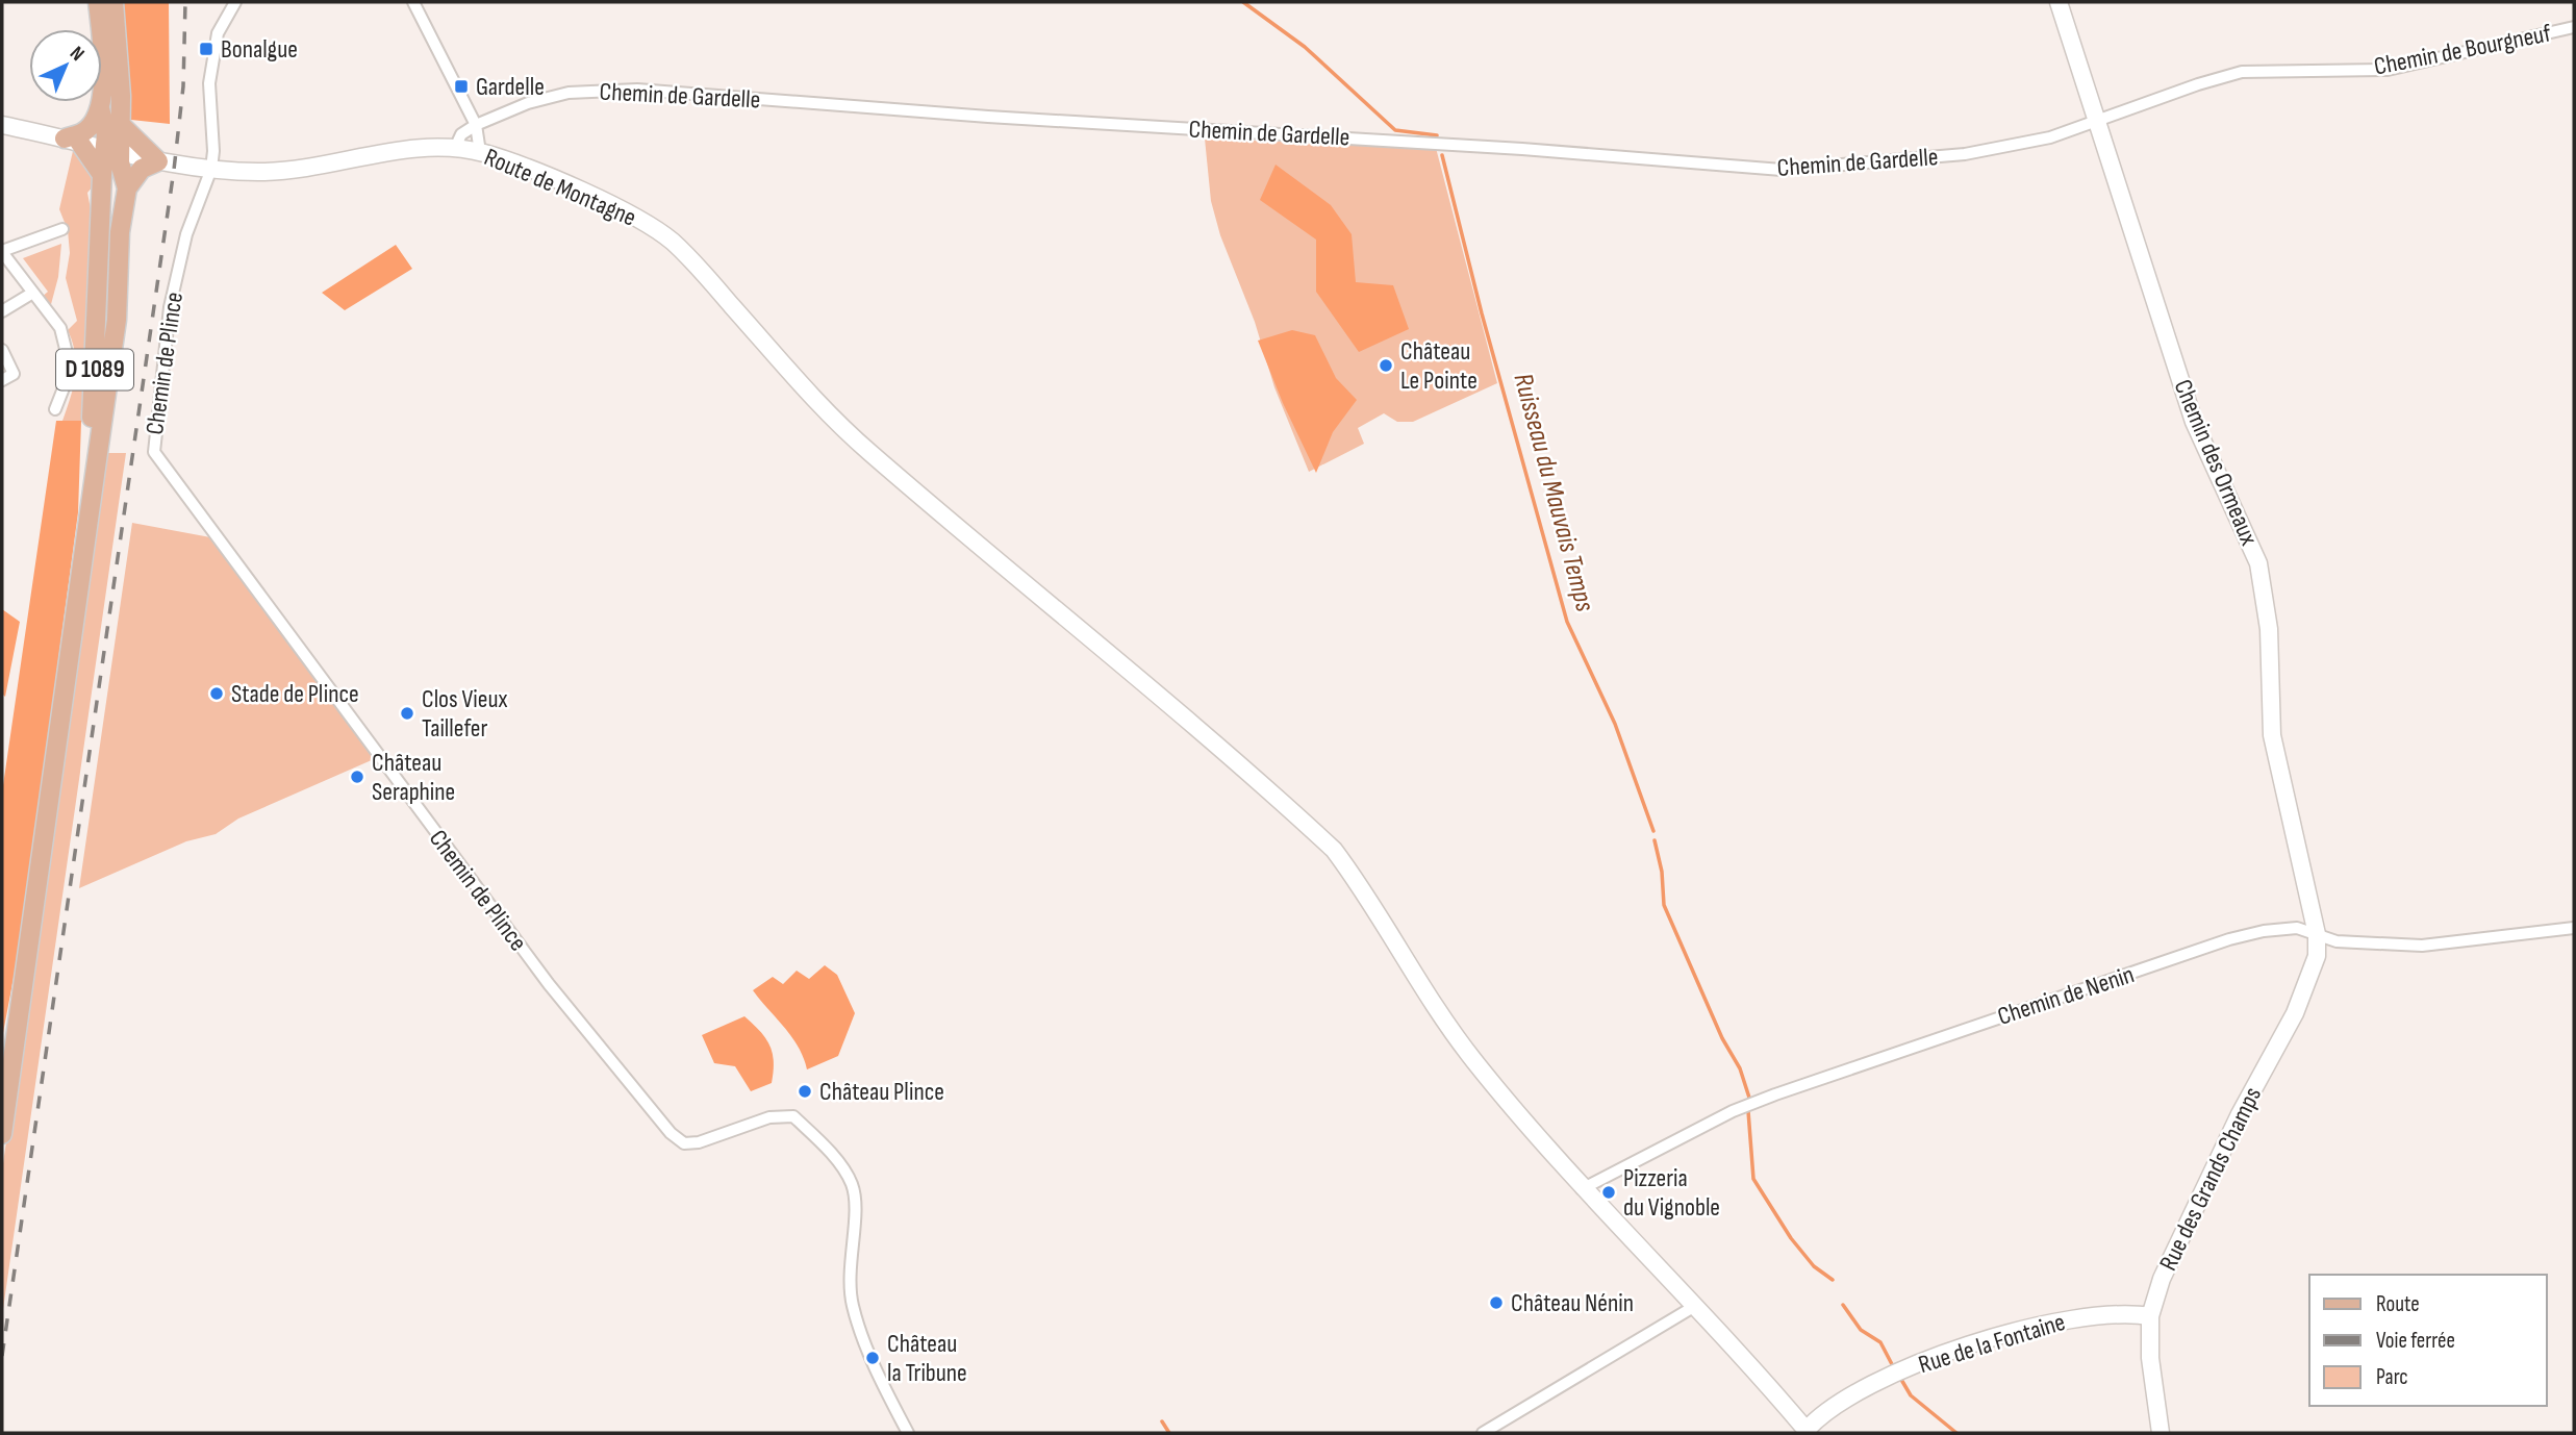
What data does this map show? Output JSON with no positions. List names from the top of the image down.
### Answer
{
  "streets": {
    "main road": [
      "Route de Montagne",
      "D 1089",
      "Chemin des Ormeaux",
      "Rue des Grands Champs",
      "Rue de la Fontaine"
    ],
    "street": [
      "Chemin de Bourgneuf",
      "Chemin de Gardelle",
      "Chemin de Plince",
      "Chemin de Nenin"
    ]
  },
  "crossings": [
    ["Chemin de Bourgneuf", "Chemin de Gardelle"],
    ["Chemin de Bourgneuf", "Chemin des Ormeaux"],
    ["Chemin de Gardelle", "Route de Montagne"],
    ["Chemin de Gardelle", "Chemin des Ormeaux"],
    ["Route de Montagne", "Chemin de Plince"],
    ["Route de Montagne", "D 1089"],
    ["Route de Montagne", "Chemin de Nenin"],
    ["Route de Montagne", "Rue de la Fontaine"],
    ["Chemin des Ormeaux", "Chemin de Nenin"],
    ["Chemin des Ormeaux", "Rue des Grands Champs"],
    ["Chemin de Nenin", "Rue des Grands Champs"],
    ["Rue des Grands Champs", "Rue de la Fontaine"]
  ],
  "water": ["Ruisseau du Mauvais Temps"],
  "places": {
    "transit": ["Bonalgue", "Gardelle"],
    "other": [
      "Château Le Pointe",
      "Stade de Plince",
      "Clos Vieux Taillefer",
      "Château Seraphine",
      "Château Plince",
      "Pizzeria du Vignoble",
      "Château Nénin",
      "Château la Tribune"
    ]
  },
  "legend": ["Route", "Voie ferrée", "Parc"],
  "north": "top right"
}
